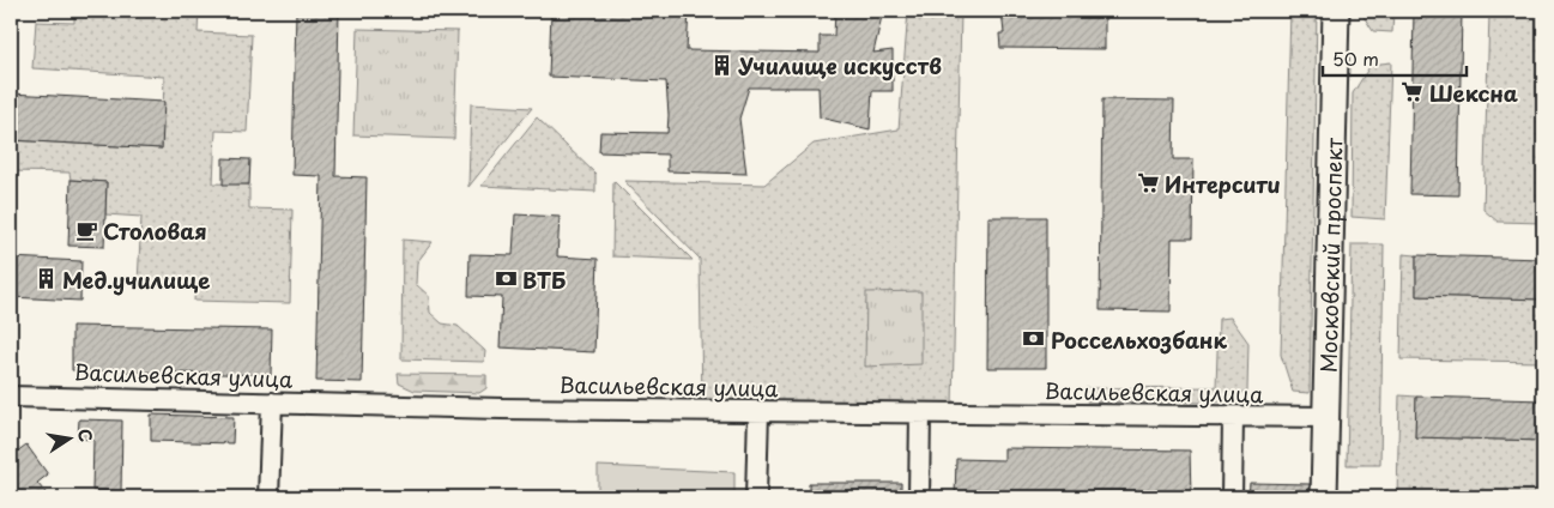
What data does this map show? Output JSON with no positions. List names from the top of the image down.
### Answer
{
  "streets": {
    "street": ["Московский проспект", "Васильевская улица"]
  },
  "crossings": [
    ["Московский проспект", "Васильевская улица"]
  ],
  "places": {
    "building": ["Училище искусств", "Мед.училище"],
    "supermarket": ["Шексна", "Интерсити"],
    "cafe": ["Столовая"],
    "bank": ["ВТБ", "Россельхозбанк"]
  },
  "scale_bar": "50 m",
  "north": "right"
}
